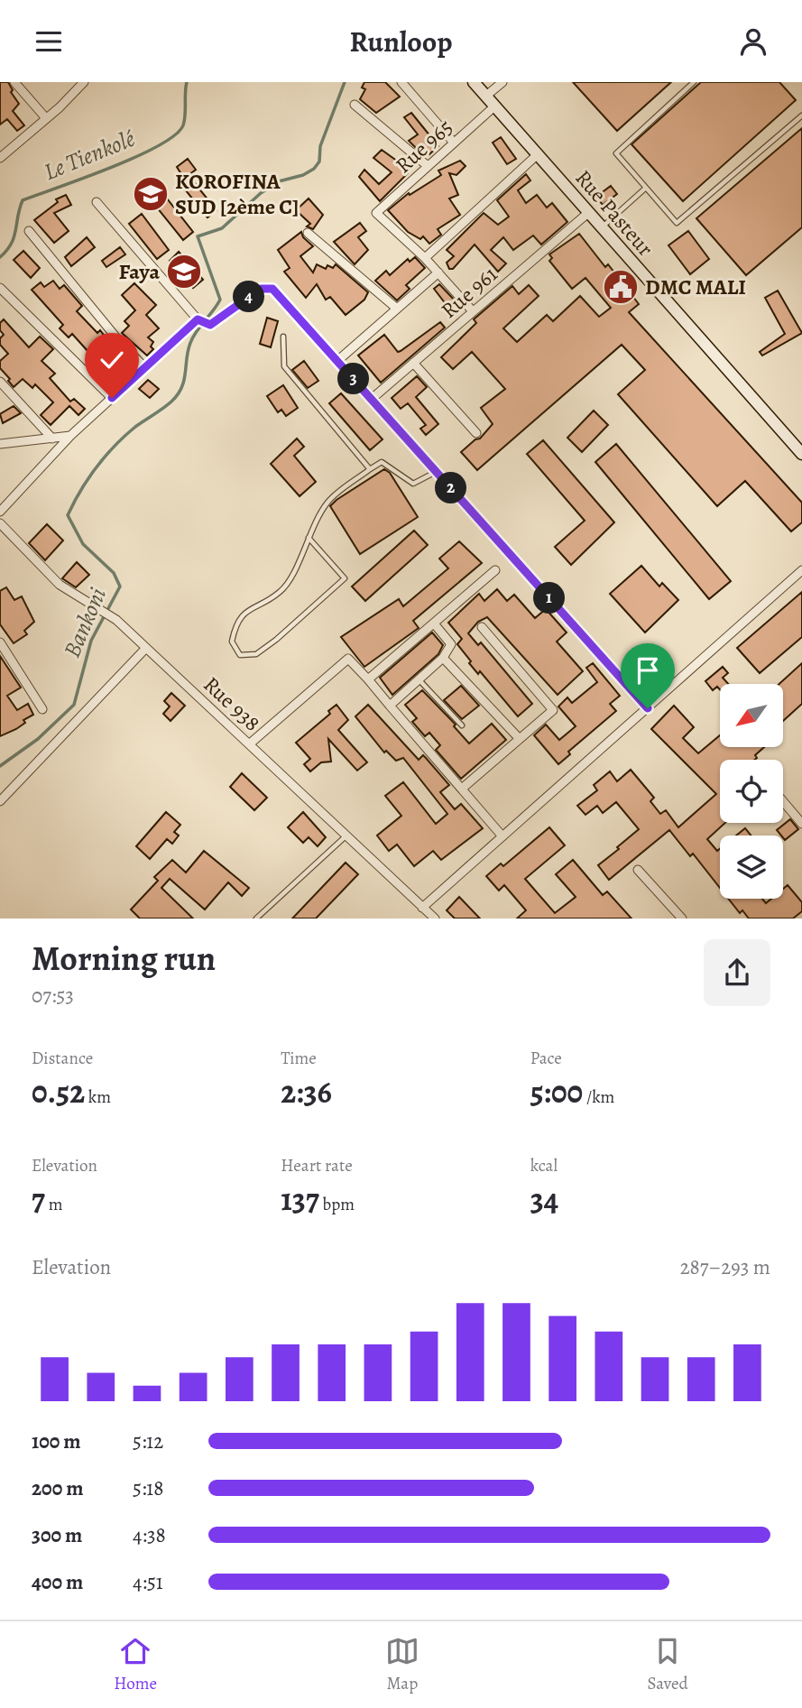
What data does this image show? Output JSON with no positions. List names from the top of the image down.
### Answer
{
  "streets": {
    "main road": ["Rue Pasteur"],
    "street": ["Rue 965", "Rue 961", "Rue 938"]
  },
  "crossings": [
    ["Rue 965", "Rue Pasteur"],
    ["Rue Pasteur", "Rue 961"]
  ],
  "water": ["Le Tienkolé", "Bankoni"],
  "places": {
    "school or university": ["KOROFINA SUD [2ème C]", "Faya"],
    "public building": ["DMC MALI"]
  },
  "north": "bottom left",
  "page": {
    "header": "Runloop",
    "pins": [
      "4",
      "3",
      "2",
      "1"
    ],
    "heading": ["Morning run", "07:53"],
    "stats": [
      ["Distance", "0.52 km"],
      ["Time", "2:36"],
      ["Pace", "5:00 /km"],
      ["Elevation", "7 m"],
      ["Heart rate", "137 bpm"],
      ["kcal", "34"]
    ],
    "chart": ["Elevation", "287–293 m"],
    "list": [
      {
        "name": "100 m",
        "note": "5:12"
      },
      {
        "name": "200 m",
        "note": "5:18"
      },
      {
        "name": "300 m",
        "note": "4:38"
      },
      {
        "name": "400 m",
        "note": "4:51"
      }
    ],
    "tabs": ["Home", "Map", "Saved"]
  }
}
